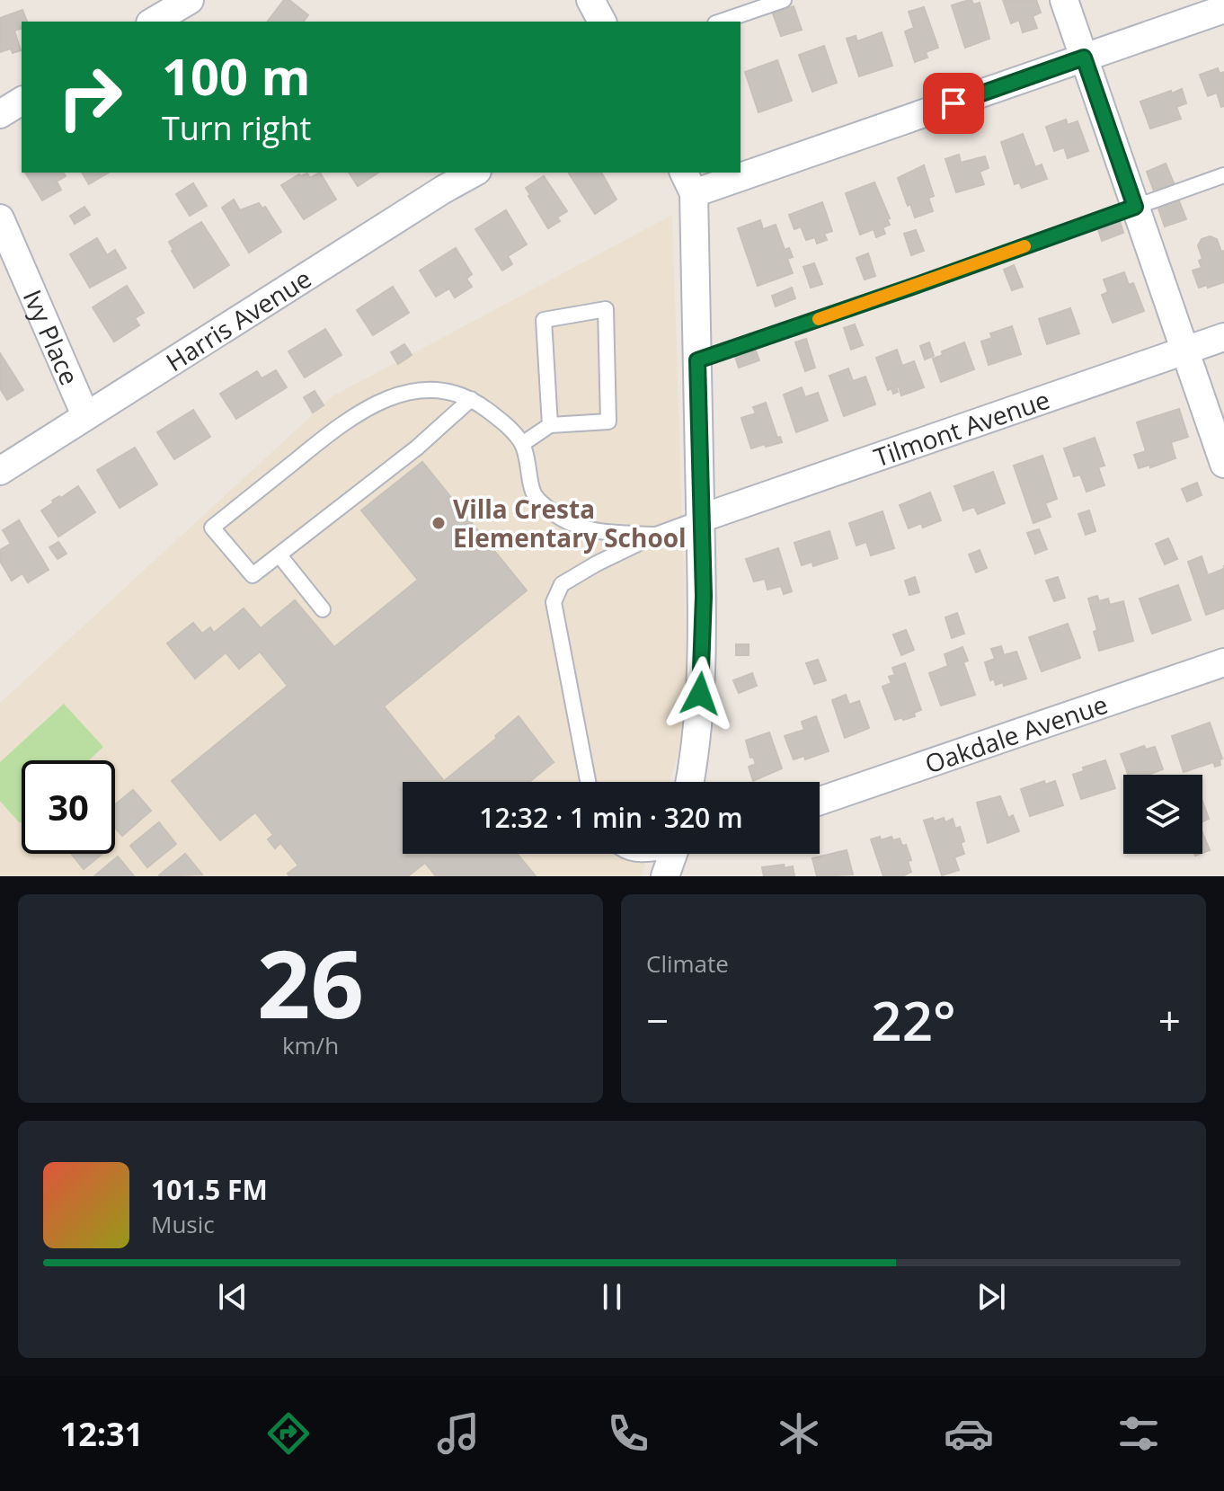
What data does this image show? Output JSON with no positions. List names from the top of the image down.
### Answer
{
  "streets": {
    "street": [
      "Harris Avenue",
      "Ivy Place",
      "Tilmont Avenue",
      "Oakdale Avenue"
    ]
  },
  "crossings": [
    ["Harris Avenue", "Ivy Place"]
  ],
  "places": ["Villa Cresta Elementary School"],
  "page": {
    "turn": ["100 m", "Turn right"],
    "limit": "30",
    "trip": "12:32 · 1 min · 320 m",
    "tile": [
      ["26", "km/h"],
      "Climate"
    ],
    "heat": ["−", "22°", "+"],
    "song": ["101.5 FM", "Music"],
    "tabs": "12:31"
  }
}
